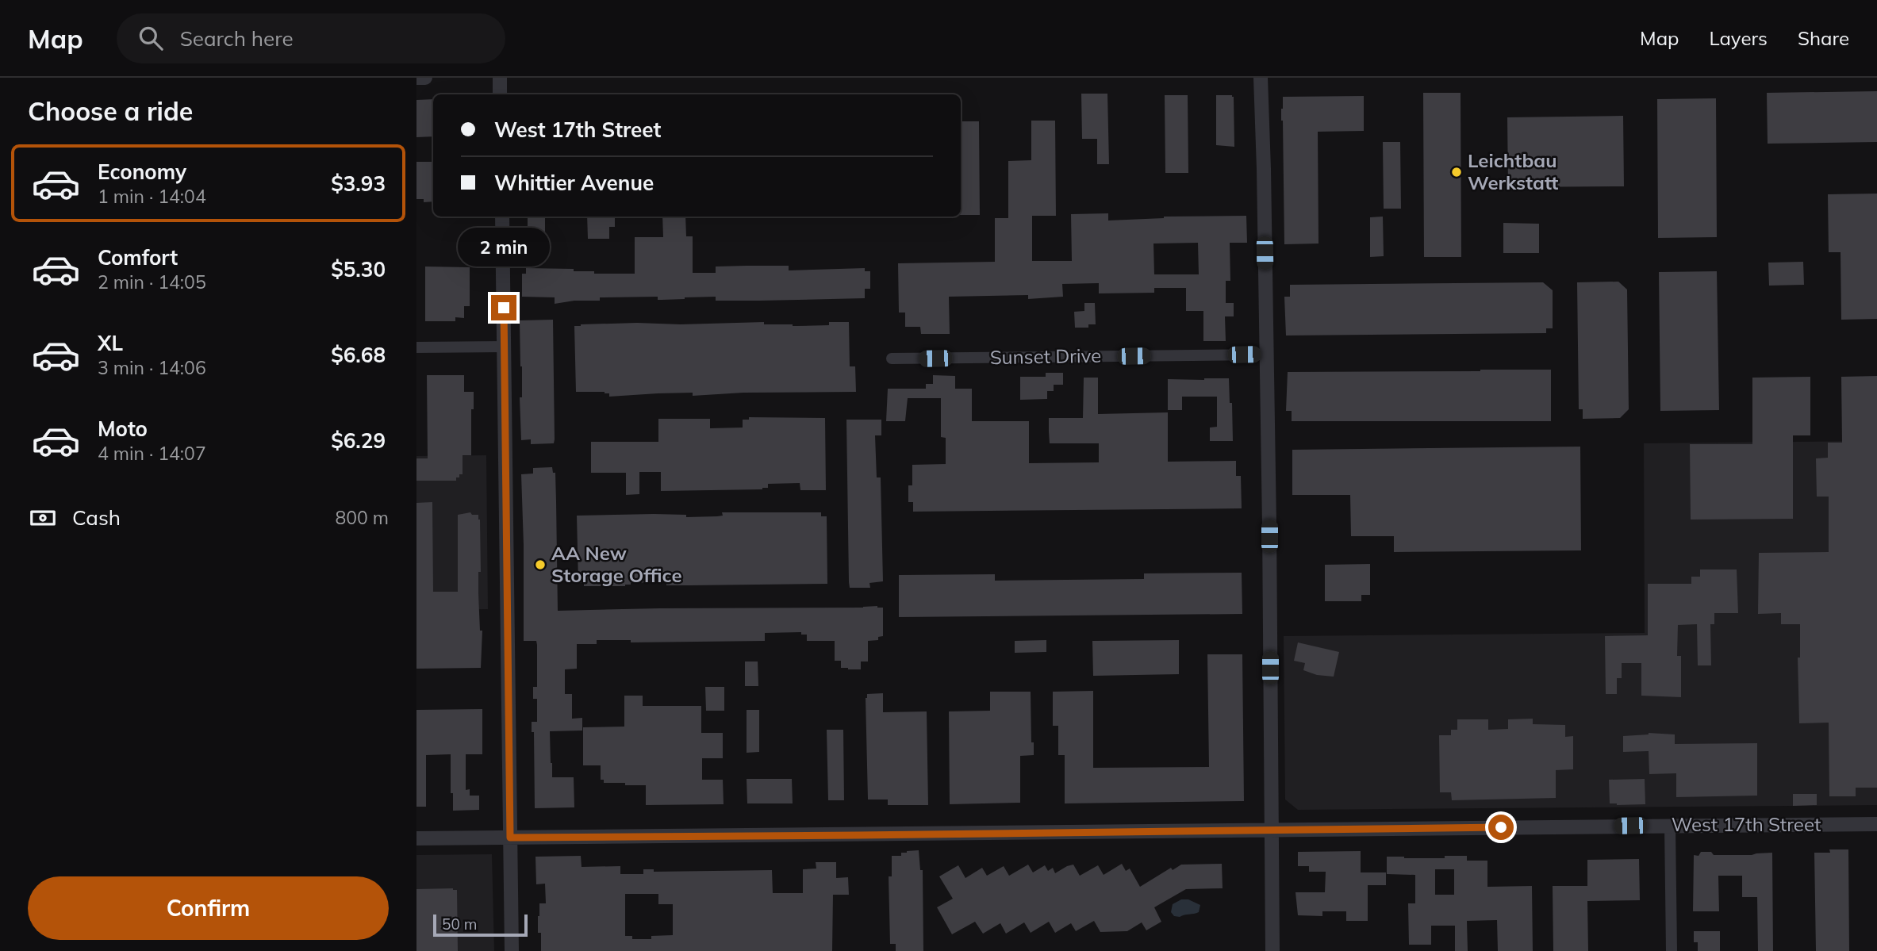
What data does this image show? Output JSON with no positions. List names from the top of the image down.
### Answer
{
  "streets": {
    "street": ["Sunset Drive", "West 17th Street"]
  },
  "places": ["Leichtbau Werkstatt", "AA New Storage Office"],
  "scale_bar": "50 m",
  "page": {
    "header": "Map",
    "search": "Search here",
    "nav": ["Map", "Layers", "Share"],
    "heading": "Choose a ride",
    "banner": ["West 17th Street", "Whittier Avenue"],
    "list": [
      {
        "name": "Economy",
        "note": "1 min · 14:04",
        "value": "$3.93"
      },
      {
        "name": "Comfort",
        "note": "2 min · 14:05",
        "value": "$5.30"
      },
      {
        "name": "XL",
        "note": "3 min · 14:06",
        "value": "$6.68"
      },
      {
        "name": "Moto",
        "note": "4 min · 14:07",
        "value": "$6.29"
      }
    ],
    "bubble": "2 min",
    "pay": ["Cash", "800 m"],
    "buttons": "Confirm",
    "scale": "50 m"
  }
}
